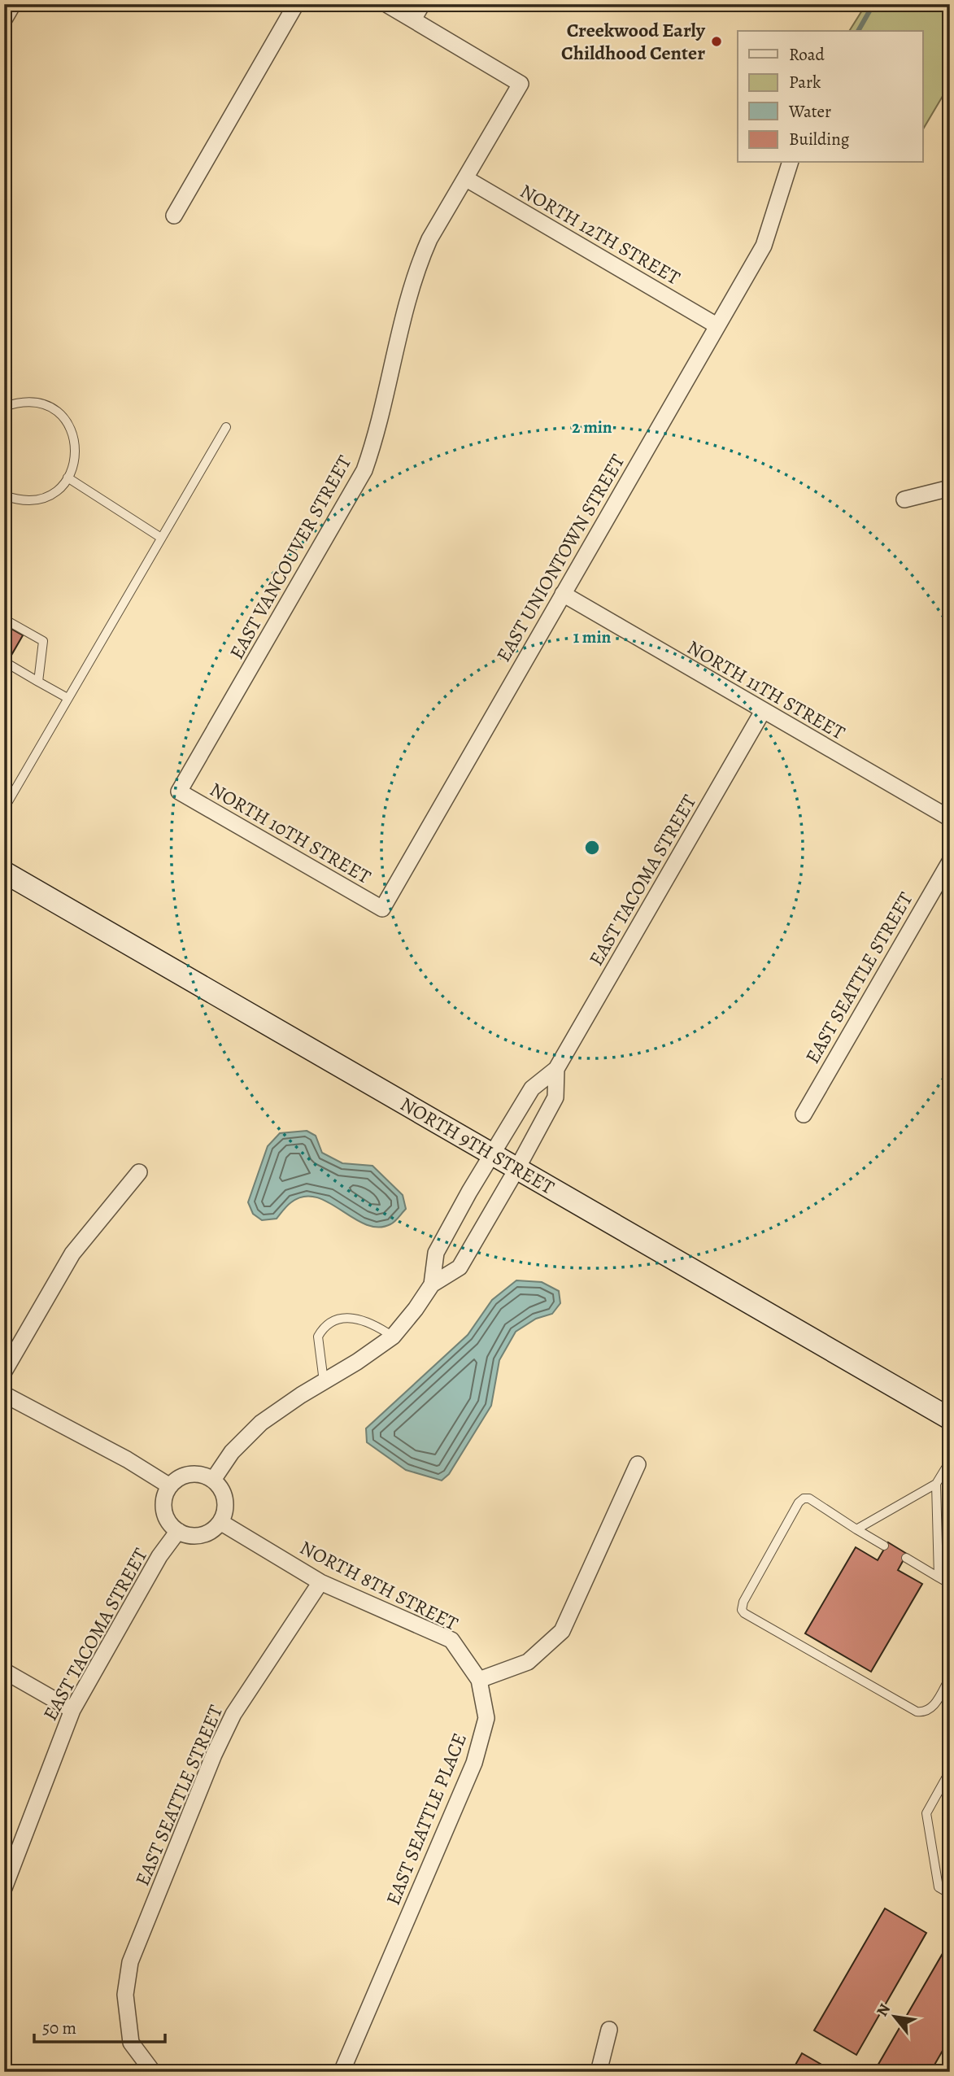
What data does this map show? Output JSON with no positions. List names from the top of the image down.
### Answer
{
  "streets": {
    "main road": ["NORTH 9TH STREET"],
    "street": [
      "NORTH 12TH STREET",
      "EAST VANCOUVER STREET",
      "EAST UNIONTOWN STREET",
      "NORTH 11TH STREET",
      "NORTH 10TH STREET",
      "EAST TACOMA STREET",
      "EAST SEATTLE STREET",
      "NORTH 8TH STREET",
      "EAST SEATTLE PLACE"
    ]
  },
  "crossings": [
    ["NORTH 12TH STREET", "EAST VANCOUVER STREET"],
    ["NORTH 12TH STREET", "EAST UNIONTOWN STREET"],
    ["EAST VANCOUVER STREET", "NORTH 10TH STREET"],
    ["EAST UNIONTOWN STREET", "NORTH 11TH STREET"],
    ["EAST UNIONTOWN STREET", "NORTH 10TH STREET"],
    ["NORTH 11TH STREET", "EAST TACOMA STREET"],
    ["EAST TACOMA STREET", "NORTH 9TH STREET"],
    ["EAST TACOMA STREET", "NORTH 8TH STREET"],
    ["EAST SEATTLE STREET", "NORTH 8TH STREET"],
    ["NORTH 8TH STREET", "EAST SEATTLE PLACE"]
  ],
  "places": ["Creekwood Early Childhood Center"],
  "legend": [
    "Road",
    "Park",
    "Water",
    "Building"
  ],
  "scale_bar": "50 m",
  "north": "top left",
  "rings": ["2 min", "1 min"]
}
